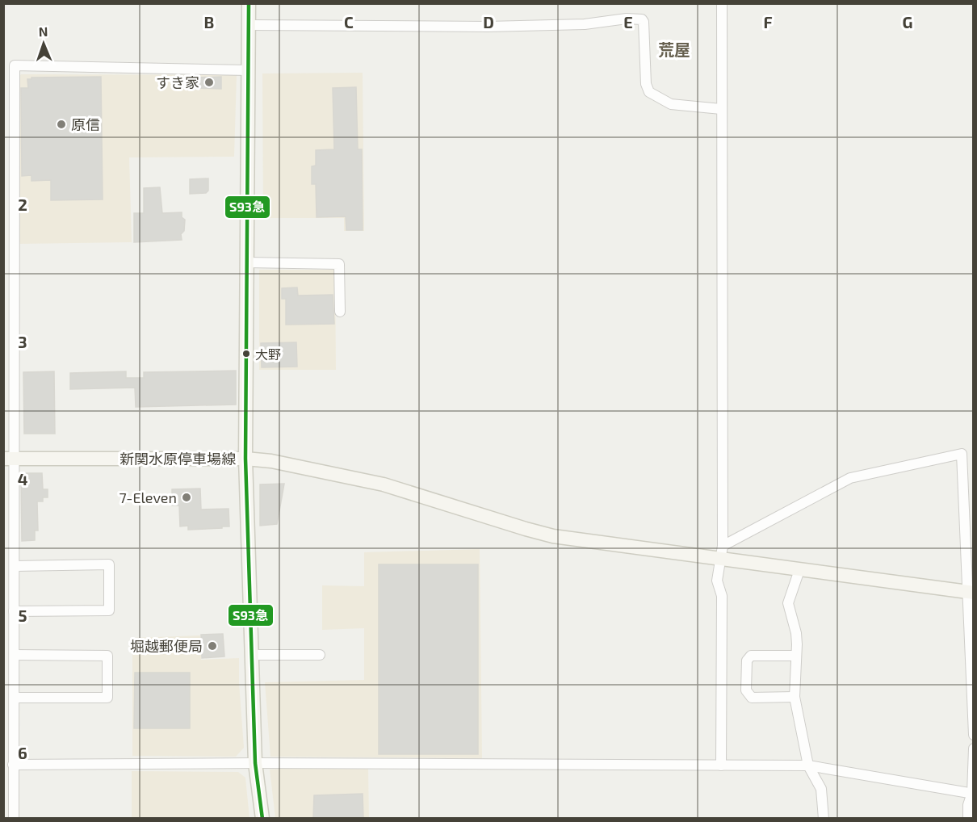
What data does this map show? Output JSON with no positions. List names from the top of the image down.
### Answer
{
  "streets": {
    "main road": ["新関水原停車場線"]
  },
  "districts": ["荒屋"],
  "places": [
    "すき家",
    "原信",
    "大野",
    "7-Eleven",
    "堀越郵便局"
  ],
  "lines": ["transit line S93急"],
  "north": "top",
  "grid": {
    "columns": [
      "B",
      "C",
      "D",
      "E",
      "F",
      "G"
    ],
    "rows": [
      "2",
      "3",
      "4",
      "5",
      "6"
    ]
  }
}
